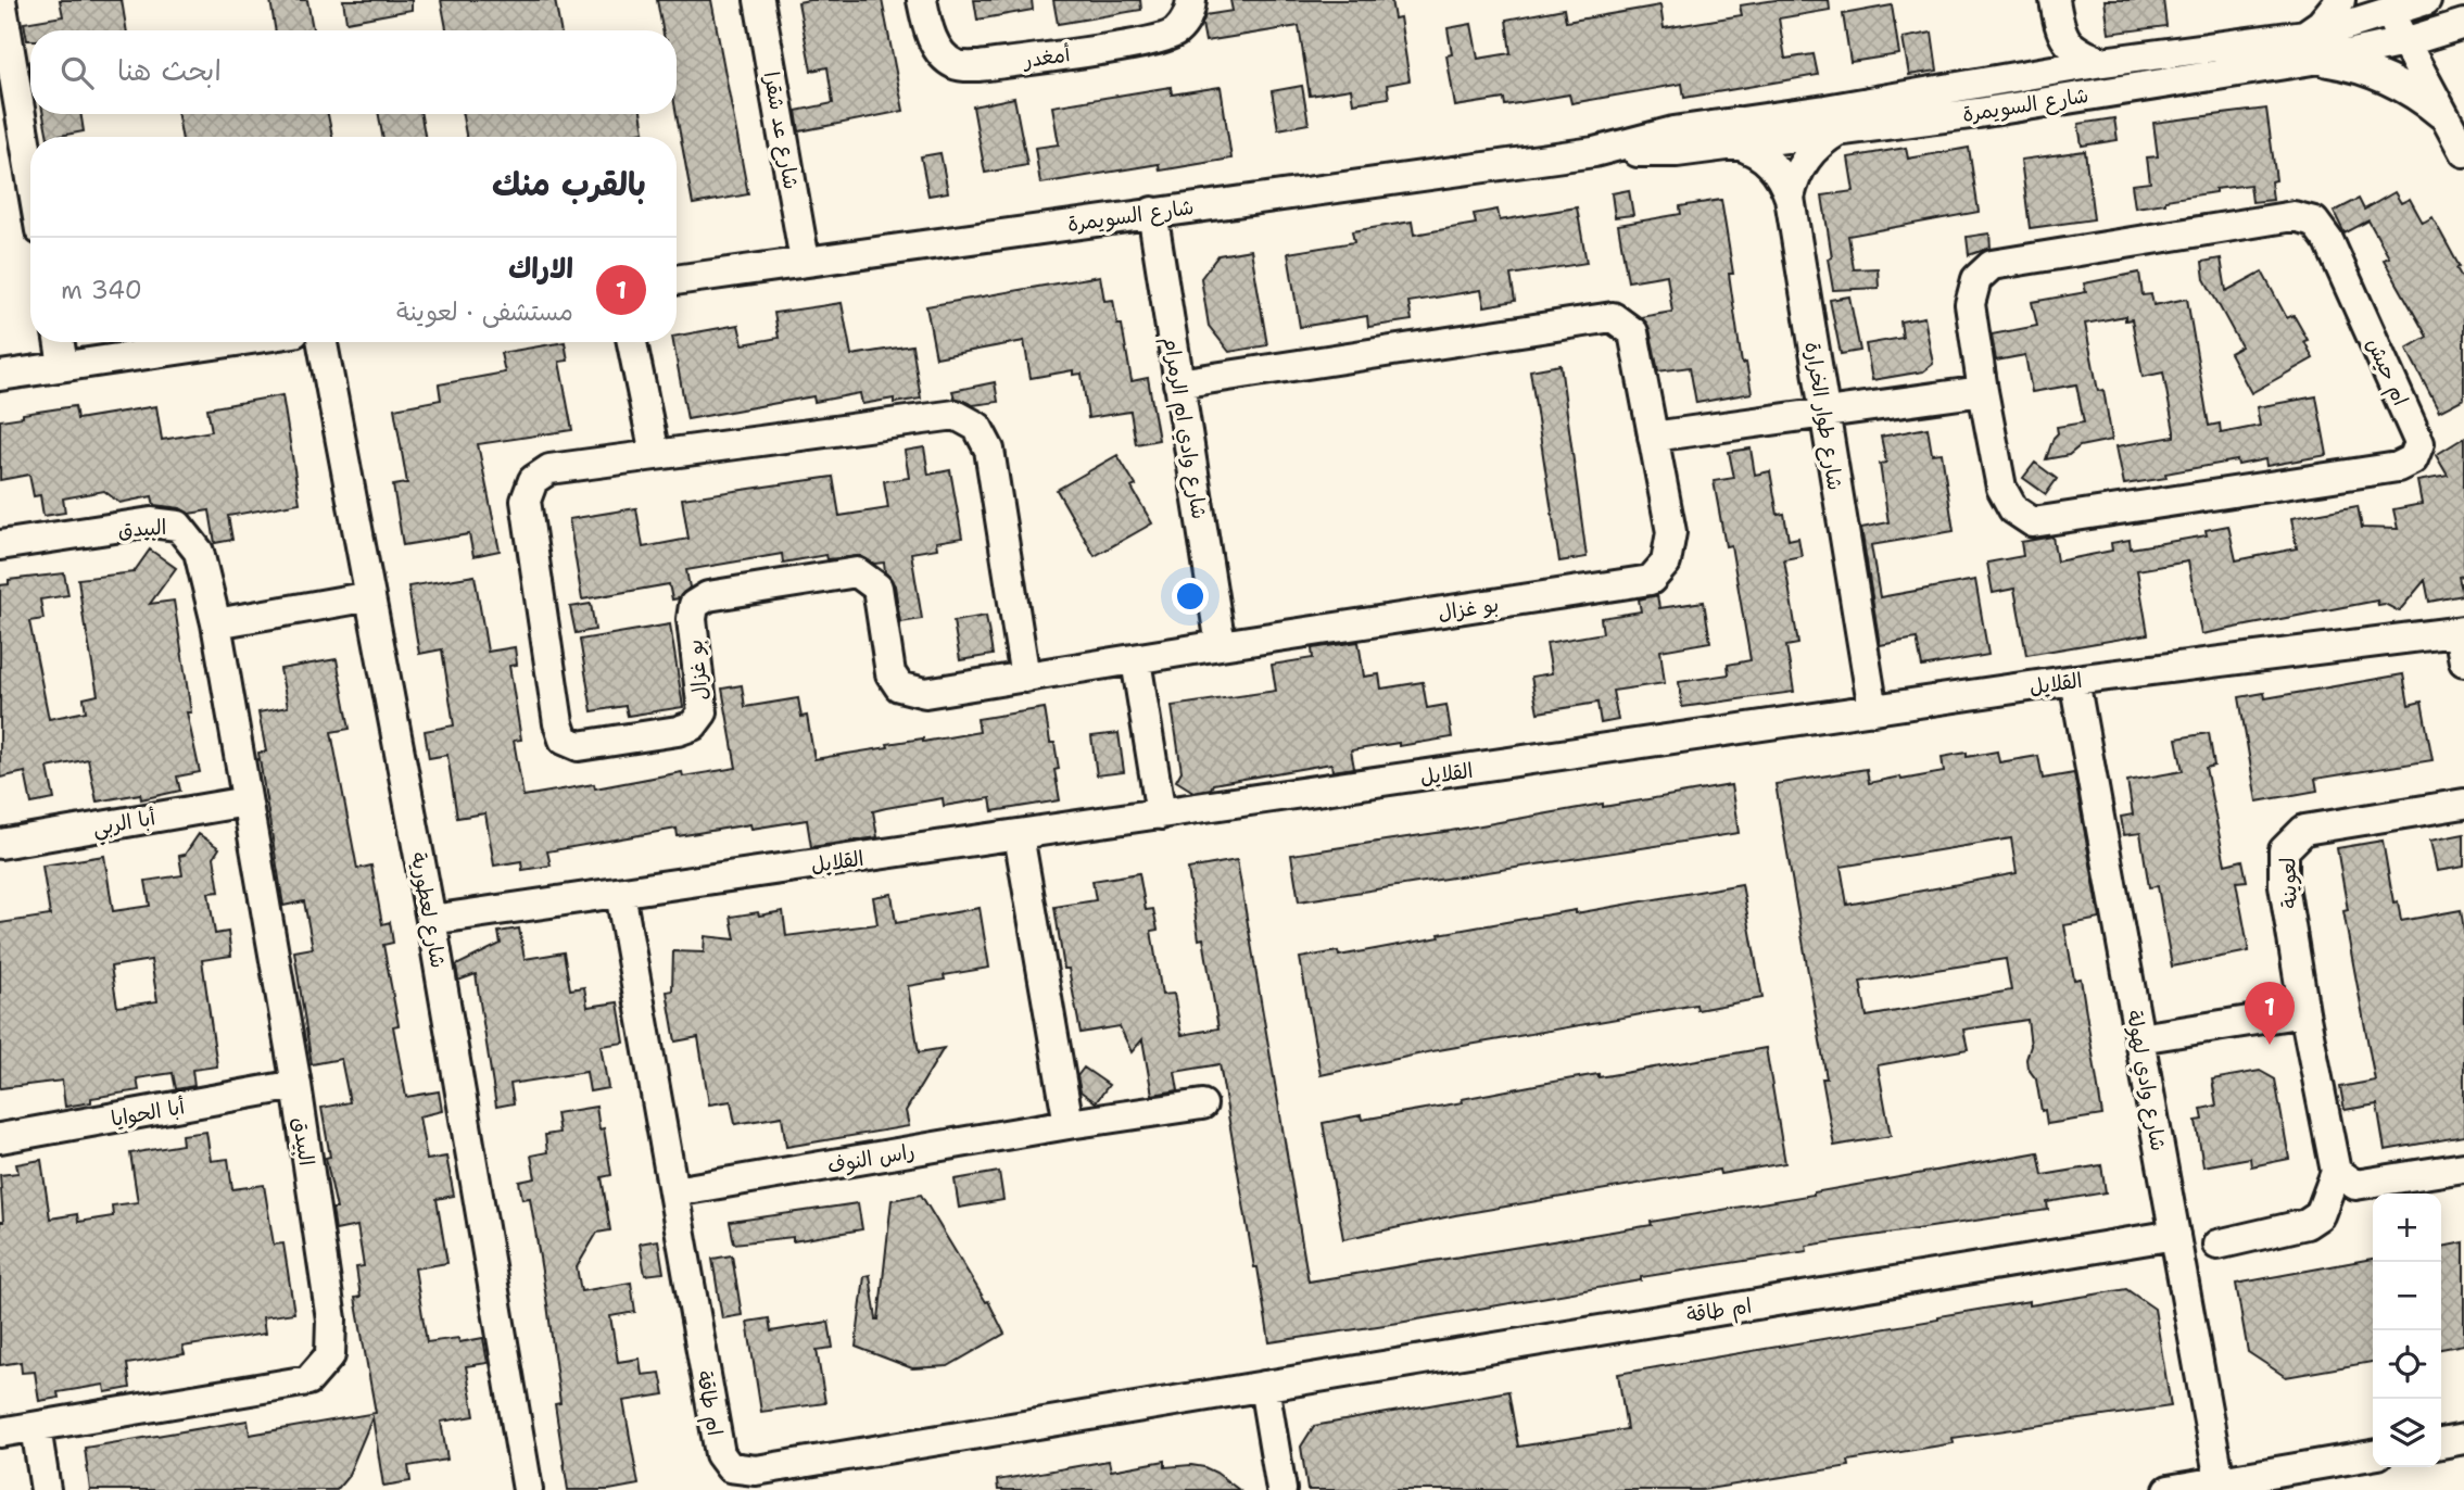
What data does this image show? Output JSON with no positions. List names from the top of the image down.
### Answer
{
  "streets": {
    "street": [
      "أمغدر",
      "شارع السويمرة",
      "شارع عد شقرا",
      "ام حيش",
      "شارع طوار الخرارة",
      "شارع وادي ام الرمرام",
      "البيدق",
      "بو غزال",
      "القلايل",
      "أبا الربي",
      "لعوينة",
      "شارع لعطورية",
      "شارع وادي لهولة",
      "أبا الحوايا",
      "راس النوف",
      "ام طاقة"
    ]
  },
  "crossings": [
    ["شارع السويمرة", "شارع عد شقرا"],
    ["شارع السويمرة", "شارع طوار الخرارة"],
    ["شارع السويمرة", "شارع وادي ام الرمرام"],
    ["شارع طوار الخرارة", "القلايل"],
    ["شارع وادي ام الرمرام", "بو غزال"],
    ["البيدق", "أبا الربي"],
    ["البيدق", "أبا الحوايا"],
    ["القلايل", "شارع لعطورية"],
    ["القلايل", "شارع وادي لهولة"],
    ["القلايل", "ام طاقة"],
    ["شارع وادي لهولة", "ام طاقة"],
    ["راس النوف", "ام طاقة"]
  ],
  "page": {
    "search": "ابحث هنا",
    "heading": "بالقرب منك",
    "list": [
      {
        "mark": "1",
        "name": "الاراك",
        "note": "مستشفى · لعوينة",
        "value": "340 m"
      }
    ],
    "pins": "1",
    "map_buttons": ["+", "−"]
  }
}
